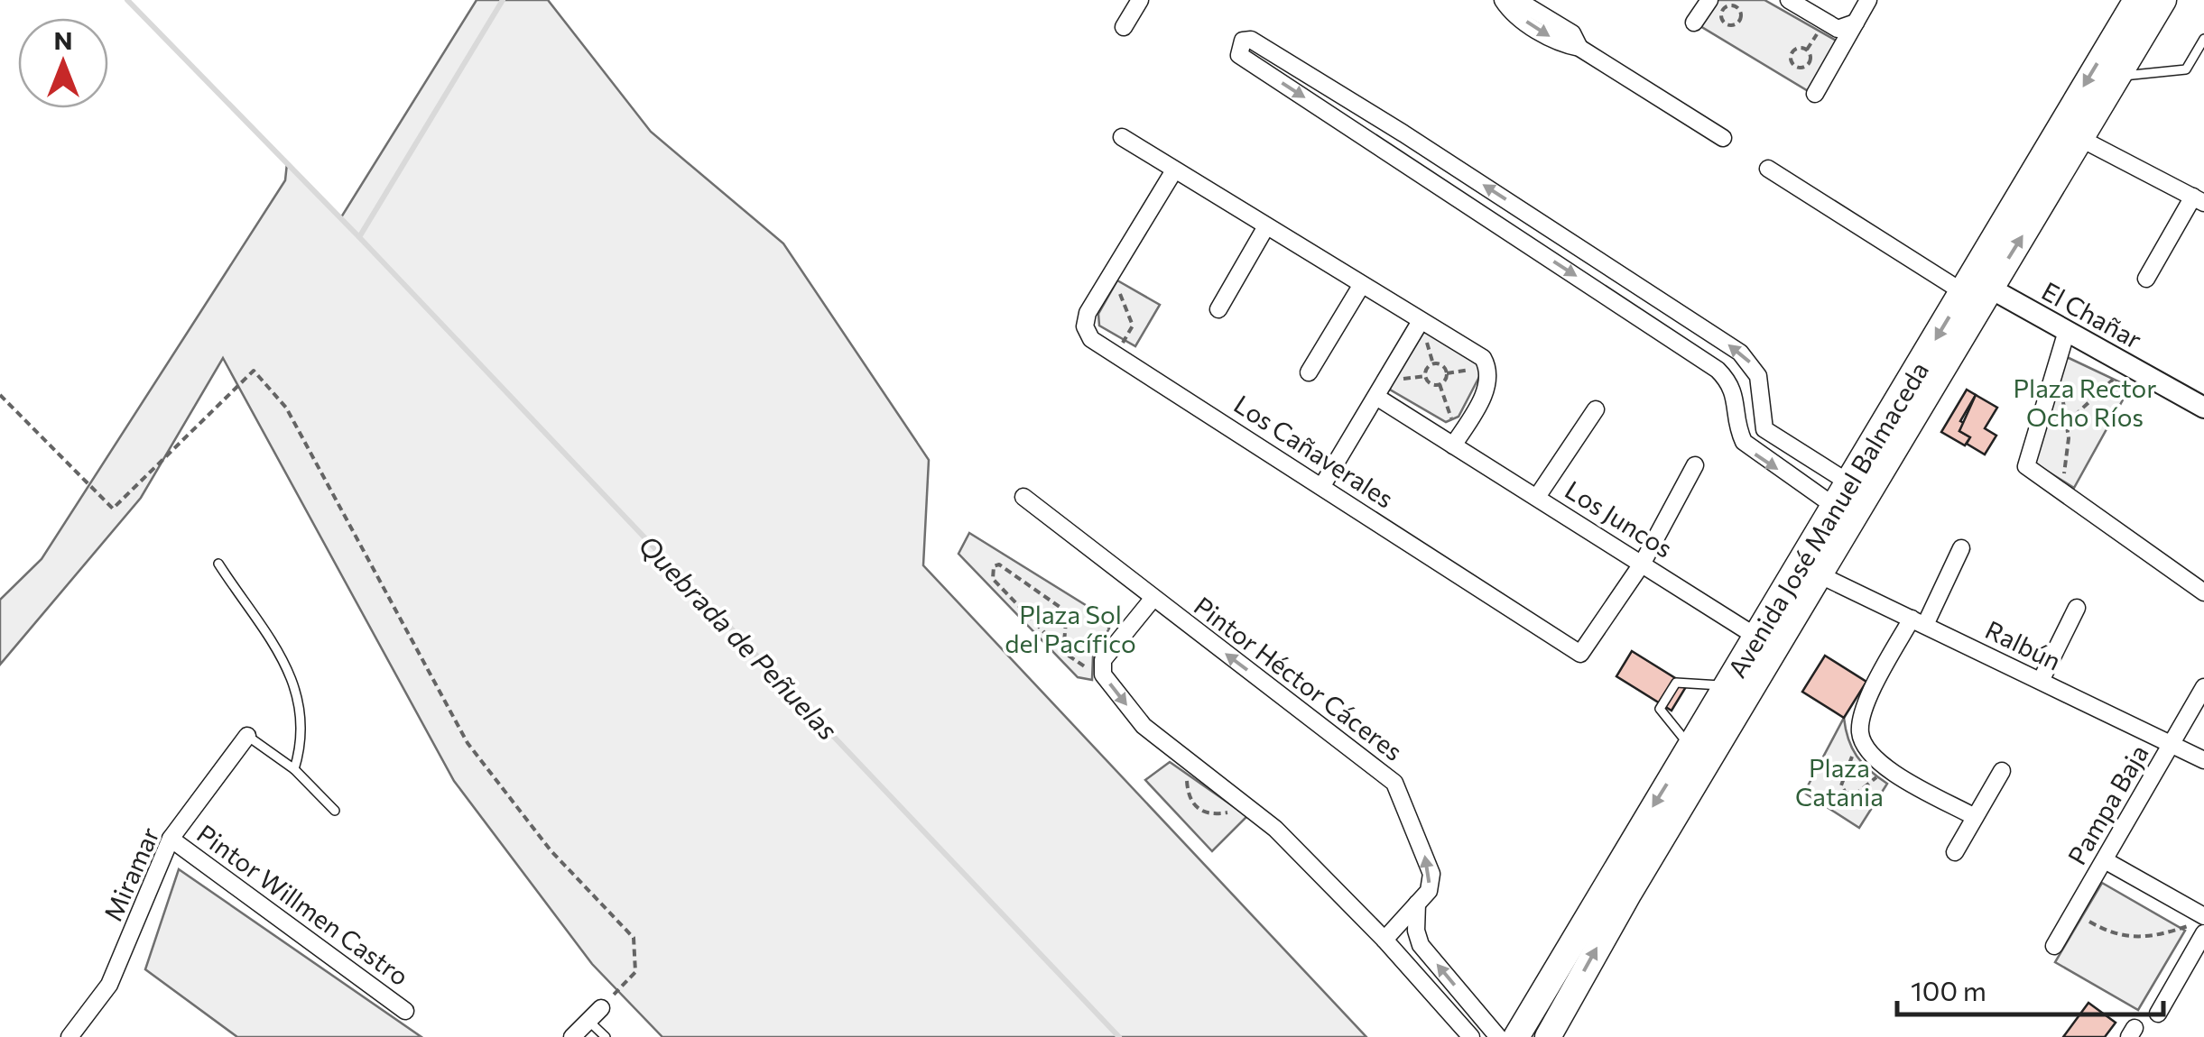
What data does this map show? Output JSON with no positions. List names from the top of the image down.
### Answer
{
  "streets": {
    "main road": ["Avenida José Manuel Balmaceda"],
    "street": [
      "El Chañar",
      "Los Cañaverales",
      "Los Juncos",
      "Ralbún",
      "Pintor Héctor Cáceres",
      "Pampa Baja",
      "Miramar",
      "Pintor Willmen Castro"
    ]
  },
  "crossings": [
    ["El Chañar", "Avenida José Manuel Balmaceda"],
    ["Los Cañaverales", "Los Juncos"],
    ["Los Juncos", "Avenida José Manuel Balmaceda"],
    ["Avenida José Manuel Balmaceda", "Ralbún"],
    ["Ralbún", "Pampa Baja"],
    ["Miramar", "Pintor Willmen Castro"]
  ],
  "water": ["Quebrada de Peñuelas"],
  "parks": ["Plaza Rector Ocho Ríos", "Plaza Sol del Pacífico", "Plaza Catania"],
  "scale_bar": "100 m",
  "north": "top"
}
